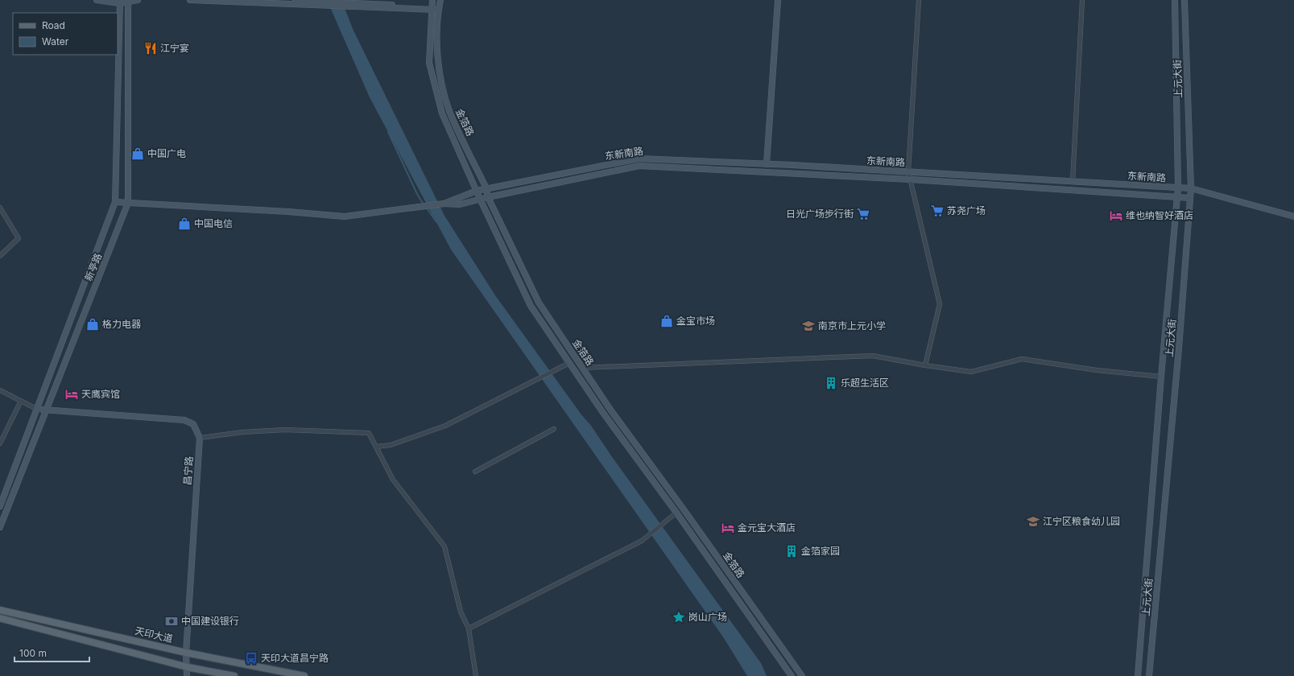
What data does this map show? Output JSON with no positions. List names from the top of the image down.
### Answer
{
  "streets": {
    "main road": [
      "上元大街",
      "金箔路",
      "东新南路",
      "新亭路",
      "昌宁路",
      "天印大道"
    ]
  },
  "crossings": [
    ["上元大街", "东新南路"],
    ["金箔路", "东新南路"],
    ["昌宁路", "天印大道"]
  ],
  "places": {
    "restaurant": ["江宁宴"],
    "shop": [
      "中国广电",
      "中国电信",
      "金宝市场",
      "格力电器"
    ],
    "supermarket": ["苏尧广场", "日光广场步行街"],
    "hotel": ["维也纳智好酒店", "天鹰宾馆", "金元宝大酒店"],
    "school or university": ["南京市上元小学", "江宁区粮食幼儿园"],
    "building": ["乐超生活区", "金箔家园"],
    "place": ["岗山广场"],
    "bank": ["中国建设银行"],
    "bus stop": ["天印大道昌宁路"]
  },
  "legend": ["Road", "Water"],
  "scale_bar": "100 m"
}
